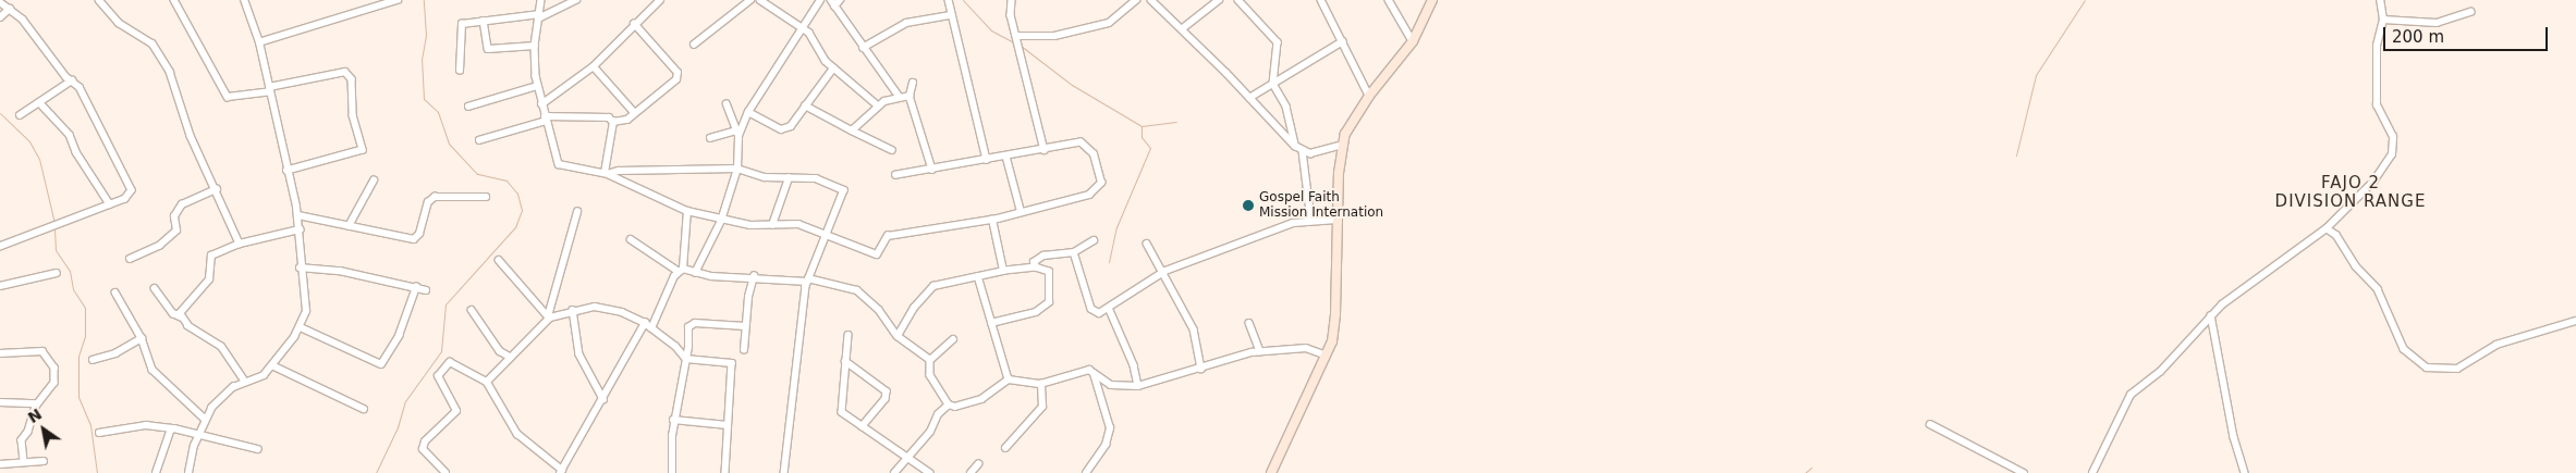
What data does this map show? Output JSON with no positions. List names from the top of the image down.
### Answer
{
  "districts": ["FAJO 2 DIVISION RANGE"],
  "places": ["Gospel Faith Mission Internation"],
  "scale_bar": "200 m",
  "north": "top left"
}
